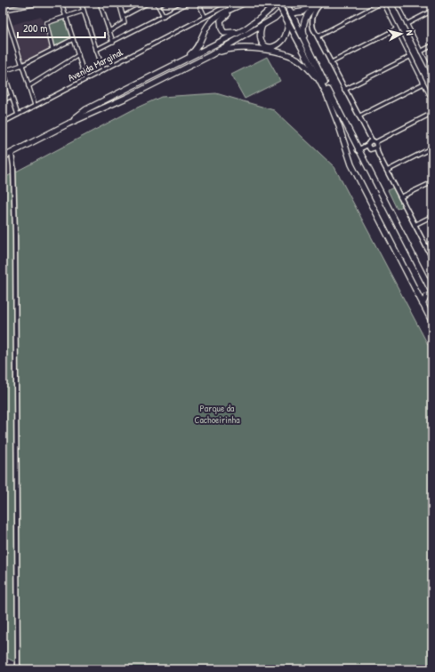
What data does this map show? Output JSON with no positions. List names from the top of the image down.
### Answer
{
  "streets": {
    "street": ["Avenida Marginal"]
  },
  "parks": ["Parque da Cachoeirinha"],
  "scale_bar": "200 m",
  "north": "right"
}
